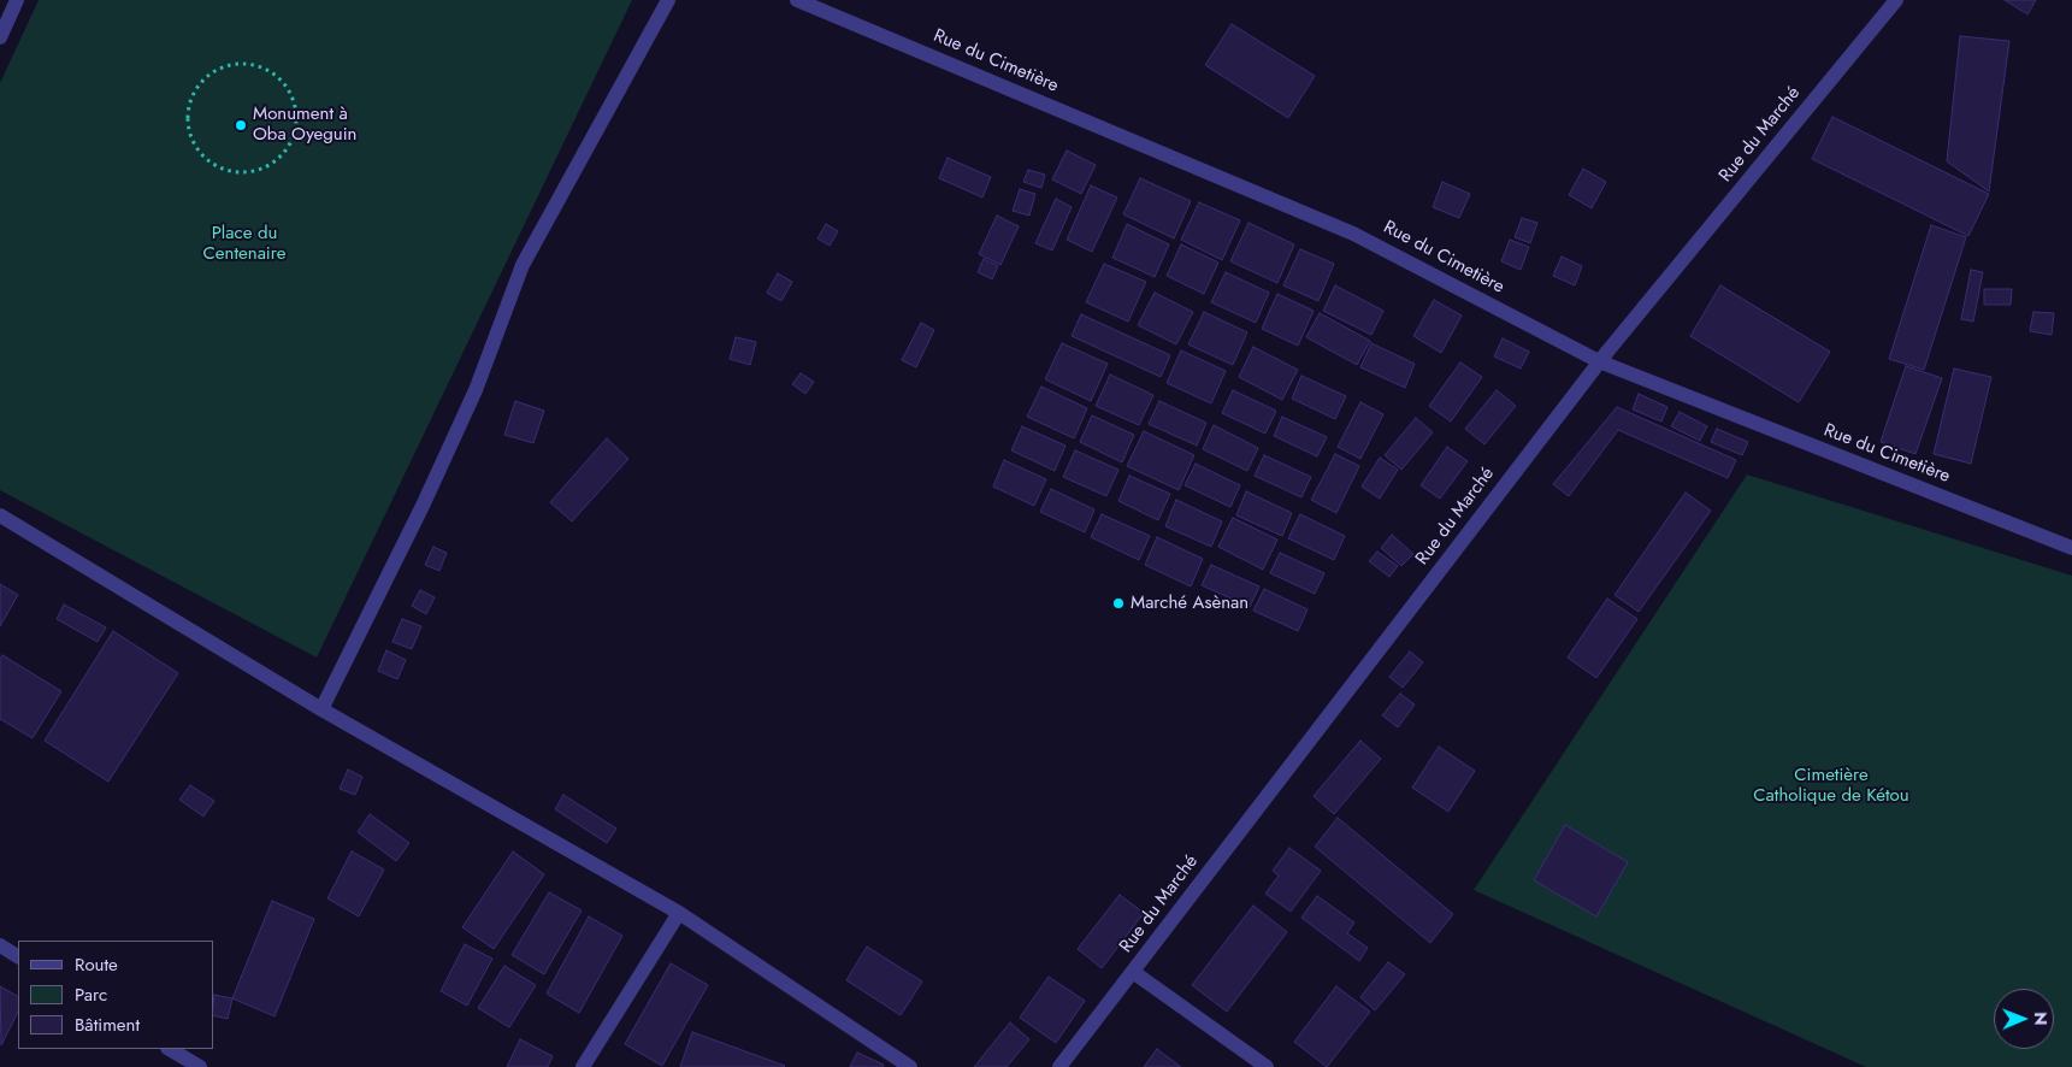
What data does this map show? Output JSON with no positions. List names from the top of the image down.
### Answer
{
  "streets": {
    "street": ["Rue du Cimetière", "Rue du Marché"]
  },
  "crossings": [
    ["Rue du Cimetière", "Rue du Marché"]
  ],
  "parks": ["Place du Centenaire", "Cimetière Catholique de Kétou"],
  "places": ["Monument à Oba Oyeguin", "Marché Asènan"],
  "legend": ["Route", "Parc", "Bâtiment"],
  "north": "right"
}
